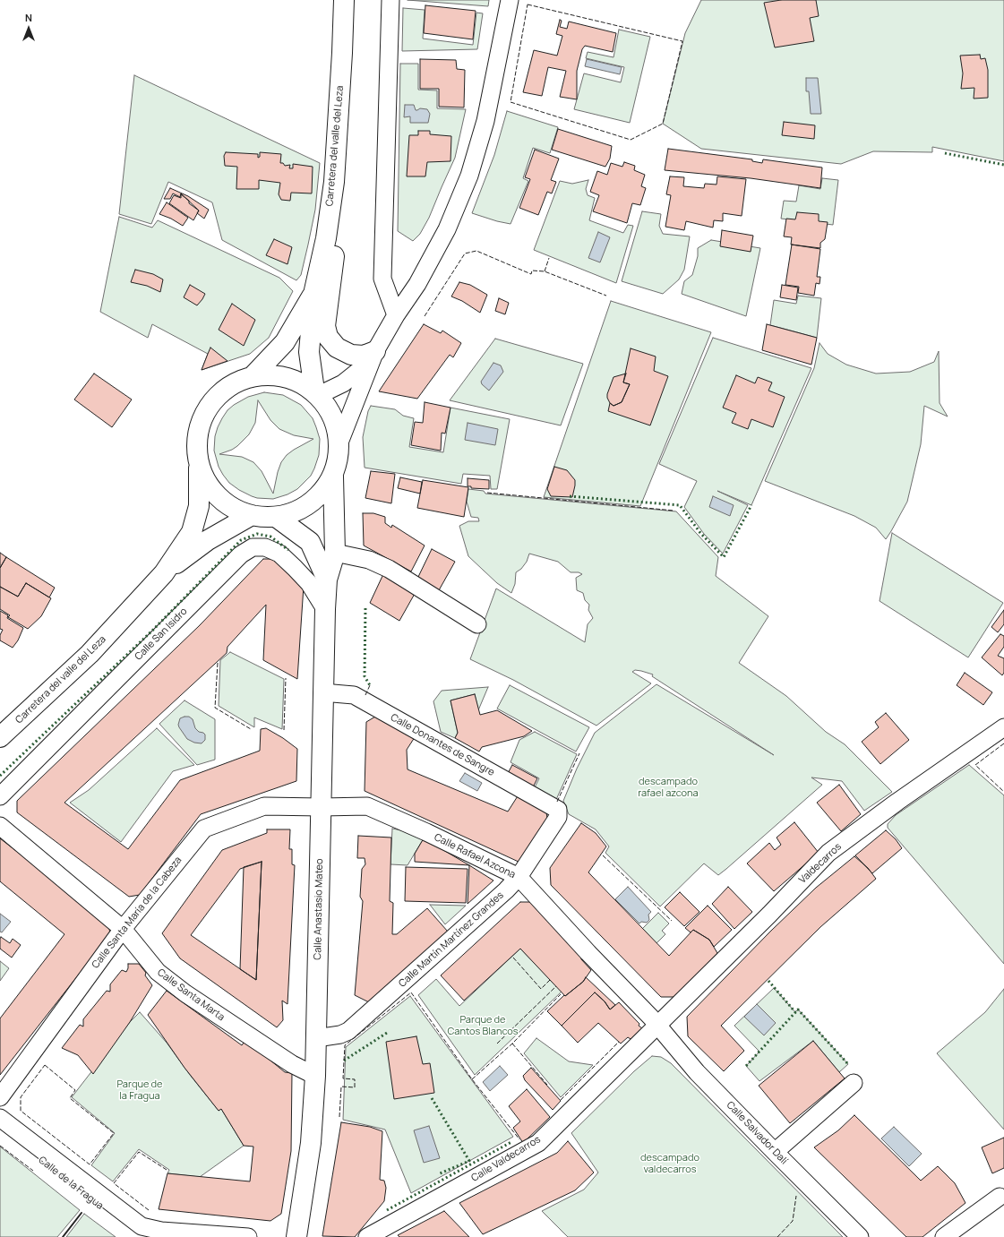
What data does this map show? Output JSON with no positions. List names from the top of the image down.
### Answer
{
  "streets": {
    "main road": ["Carretera del valle del Leza", "Calle Anastasio Mateo"],
    "street": [
      "Calle San Isidro",
      "Calle Donantes de Sangre",
      "Calle Rafael Azcona",
      "Valdecarros",
      "Calle Santa María de la Cabeza",
      "Calle Martín Martínez Grandes",
      "Calle Santa Marta",
      "Calle Salvador Dalí",
      "Calle Valdecarros",
      "Calle de la Fragua"
    ]
  },
  "crossings": [
    ["Calle San Isidro", "Calle Anastasio Mateo"],
    ["Calle Donantes de Sangre", "Calle Anastasio Mateo"],
    ["Calle Donantes de Sangre", "Calle Martín Martínez Grandes"],
    ["Calle Rafael Azcona", "Valdecarros"],
    ["Calle Rafael Azcona", "Calle Anastasio Mateo"],
    ["Calle Rafael Azcona", "Calle Santa María de la Cabeza"],
    ["Calle Rafael Azcona", "Calle Martín Martínez Grandes"],
    ["Calle Rafael Azcona", "Calle Salvador Dalí"],
    ["Calle Rafael Azcona", "Calle Valdecarros"],
    ["Valdecarros", "Calle Salvador Dalí"],
    ["Valdecarros", "Calle Valdecarros"],
    ["Calle Anastasio Mateo", "Calle Santa María de la Cabeza"],
    ["Calle Anastasio Mateo", "Calle Martín Martínez Grandes"],
    ["Calle Anastasio Mateo", "Calle Santa Marta"],
    ["Calle Santa María de la Cabeza", "Calle Santa Marta"],
    ["Calle Salvador Dalí", "Calle Valdecarros"]
  ],
  "parks": [
    "descampado rafael azcona",
    "Parque de Cantos Blancos",
    "Parque de la Fragua",
    "descampado valdecarros"
  ],
  "north": "top"
}
